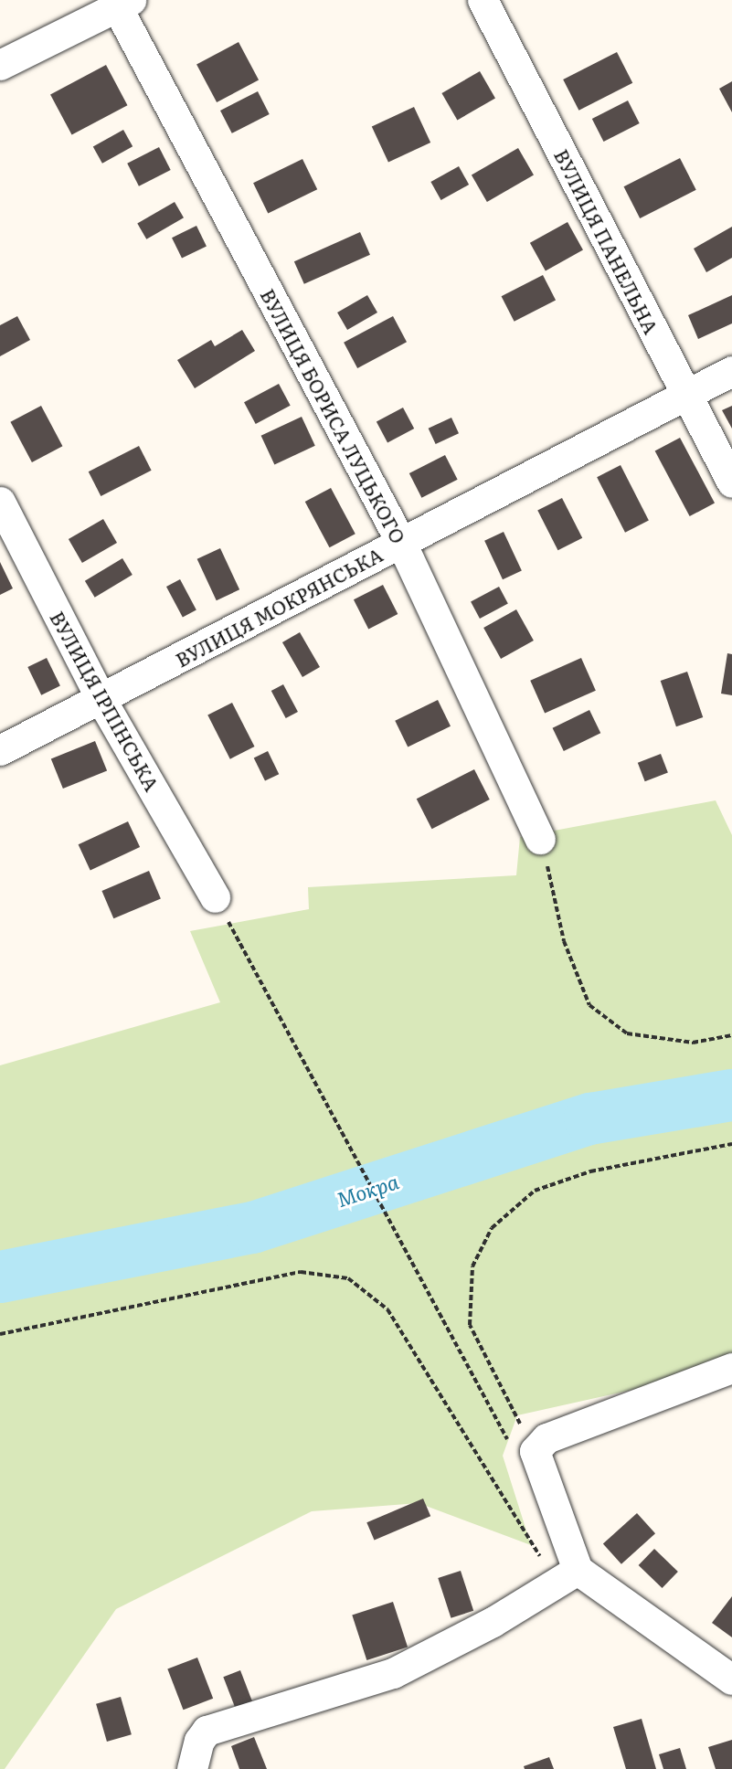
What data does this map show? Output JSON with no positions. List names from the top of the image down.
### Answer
{
  "streets": {
    "street": [
      "ВУЛИЦЯ ПАНЕЛЬНА",
      "ВУЛИЦЯ БОРИСА ЛУЦЬКОГО",
      "ВУЛИЦЯ МОКРЯНСЬКА",
      "ВУЛИЦЯ ІРПІНСЬКА"
    ]
  },
  "crossings": [
    ["ВУЛИЦЯ ПАНЕЛЬНА", "ВУЛИЦЯ МОКРЯНСЬКА"],
    ["ВУЛИЦЯ БОРИСА ЛУЦЬКОГО", "ВУЛИЦЯ МОКРЯНСЬКА"],
    ["ВУЛИЦЯ МОКРЯНСЬКА", "ВУЛИЦЯ ІРПІНСЬКА"]
  ],
  "water": ["Мокра"]
}
